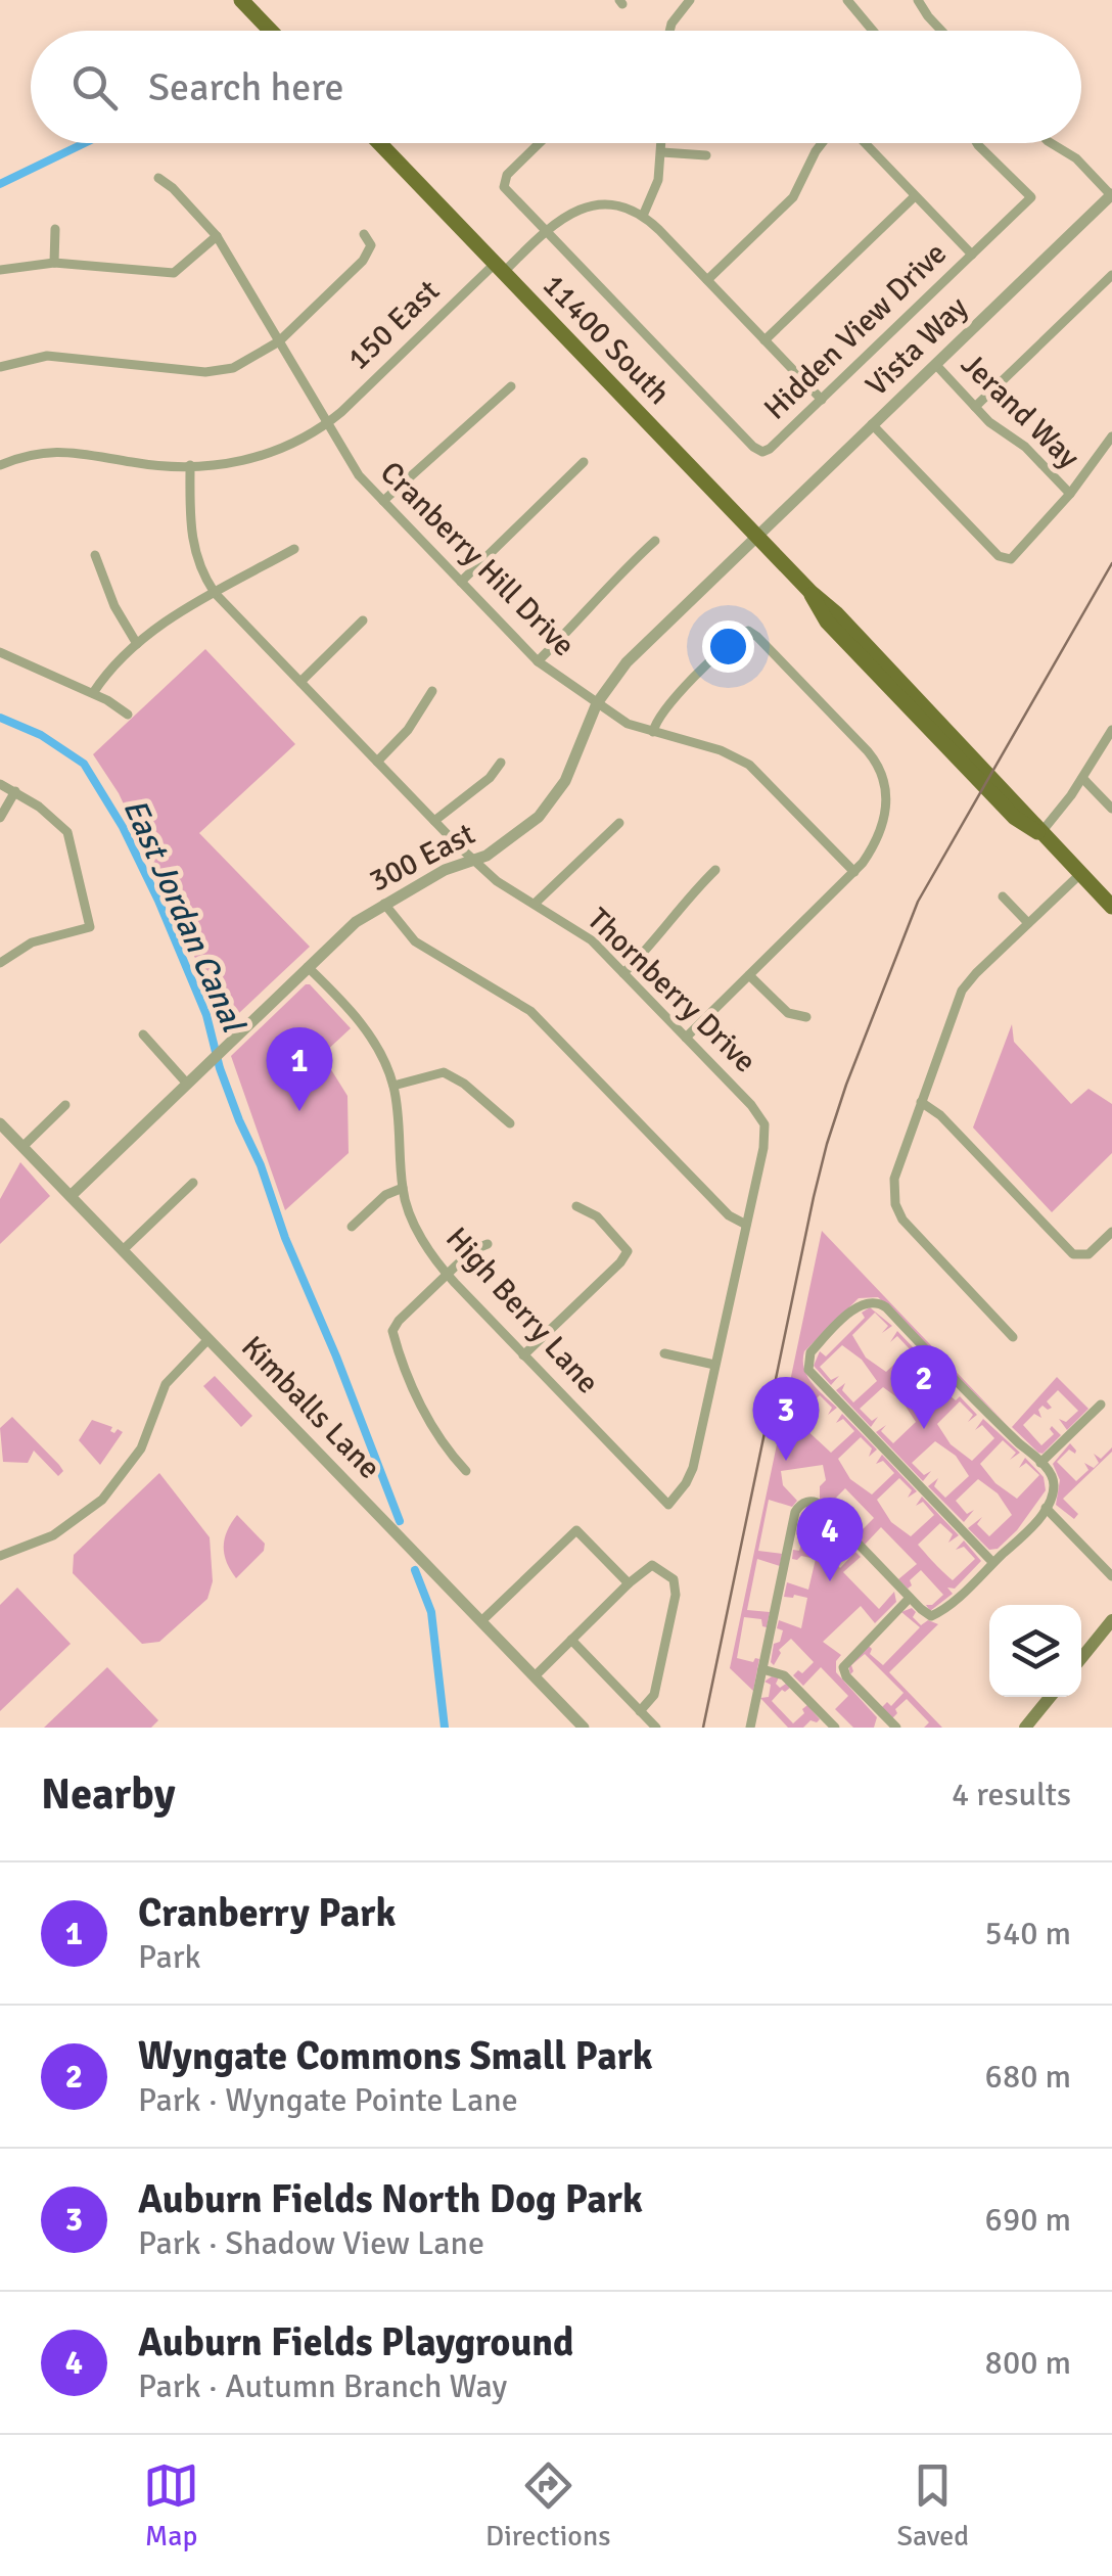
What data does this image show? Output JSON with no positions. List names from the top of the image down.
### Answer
{
  "streets": {
    "main road": ["11400 South"],
    "street": [
      "150 East",
      "Hidden View Drive",
      "Vista Way",
      "Jerand Way",
      "Cranberry Hill Drive",
      "300 East",
      "Thornberry Drive",
      "High Berry Lane",
      "Kimballs Lane"
    ]
  },
  "crossings": [
    ["150 East", "Hidden View Drive"],
    ["150 East", "11400 South"],
    ["150 East", "Cranberry Hill Drive"],
    ["150 East", "Thornberry Drive"],
    ["11400 South", "Vista Way"],
    ["11400 South", "300 East"],
    ["Vista Way", "Jerand Way"],
    ["Vista Way", "300 East"],
    ["Cranberry Hill Drive", "300 East"],
    ["300 East", "Thornberry Drive"],
    ["300 East", "High Berry Lane"],
    ["300 East", "Kimballs Lane"],
    ["Thornberry Drive", "High Berry Lane"]
  ],
  "water": ["East Jordan Canal"],
  "page": {
    "search": "Search here",
    "pins": [
      "1",
      "2",
      "3",
      "4"
    ],
    "heading": ["Nearby", "4 results"],
    "list": [
      {
        "mark": "1",
        "name": "Cranberry Park",
        "note": "Park",
        "value": "540 m"
      },
      {
        "mark": "2",
        "name": "Wyngate Commons Small Park",
        "note": "Park · Wyngate Pointe Lane",
        "value": "680 m"
      },
      {
        "mark": "3",
        "name": "Auburn Fields North Dog Park",
        "note": "Park · Shadow View Lane",
        "value": "690 m"
      },
      {
        "mark": "4",
        "name": "Auburn Fields Playground",
        "note": "Park · Autumn Branch Way",
        "value": "800 m"
      }
    ],
    "nav": ["Map", "Directions", "Saved"]
  }
}
